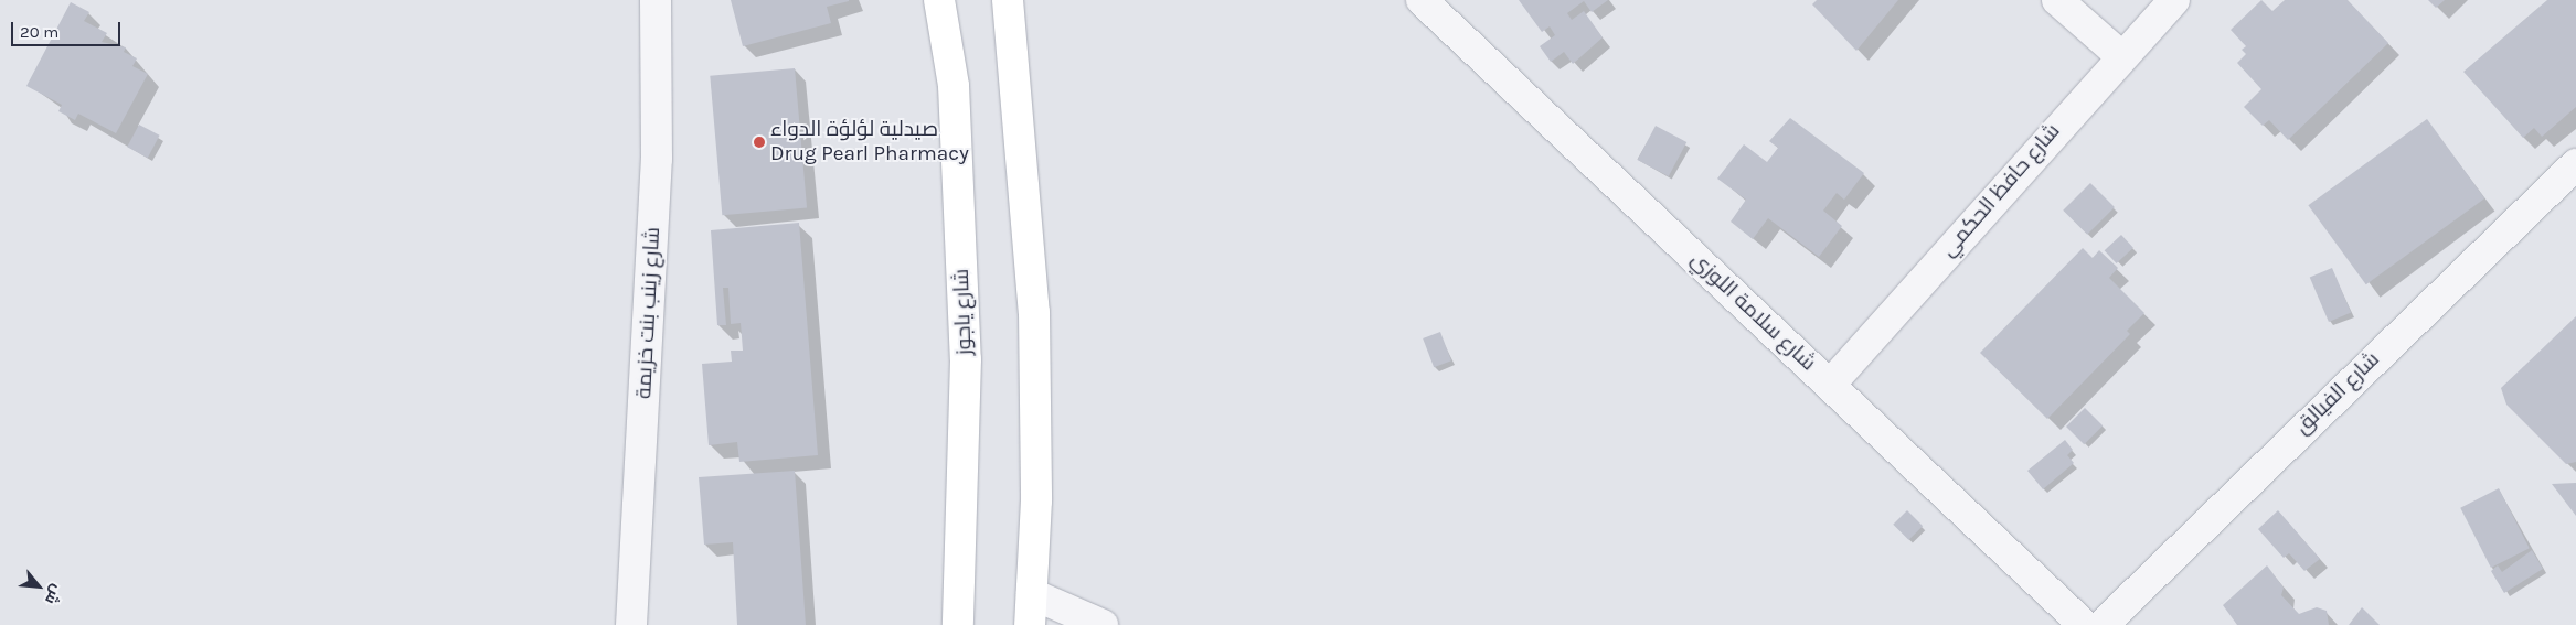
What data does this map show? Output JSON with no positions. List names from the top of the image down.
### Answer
{
  "streets": {
    "main road": ["شارع ياجوز"],
    "street": [
      "شارع حافظ الحكمي",
      "شارع سلامة اللوزي",
      "شارع زينب بنت خزيمة",
      "شارع الفيالق"
    ]
  },
  "crossings": [
    ["شارع حافظ الحكمي", "شارع سلامة اللوزي"]
  ],
  "places": ["صيدلية لؤلؤة الدواء Drug Pearl Pharmacy"],
  "scale_bar": "20 m",
  "north": "bottom right"
}
